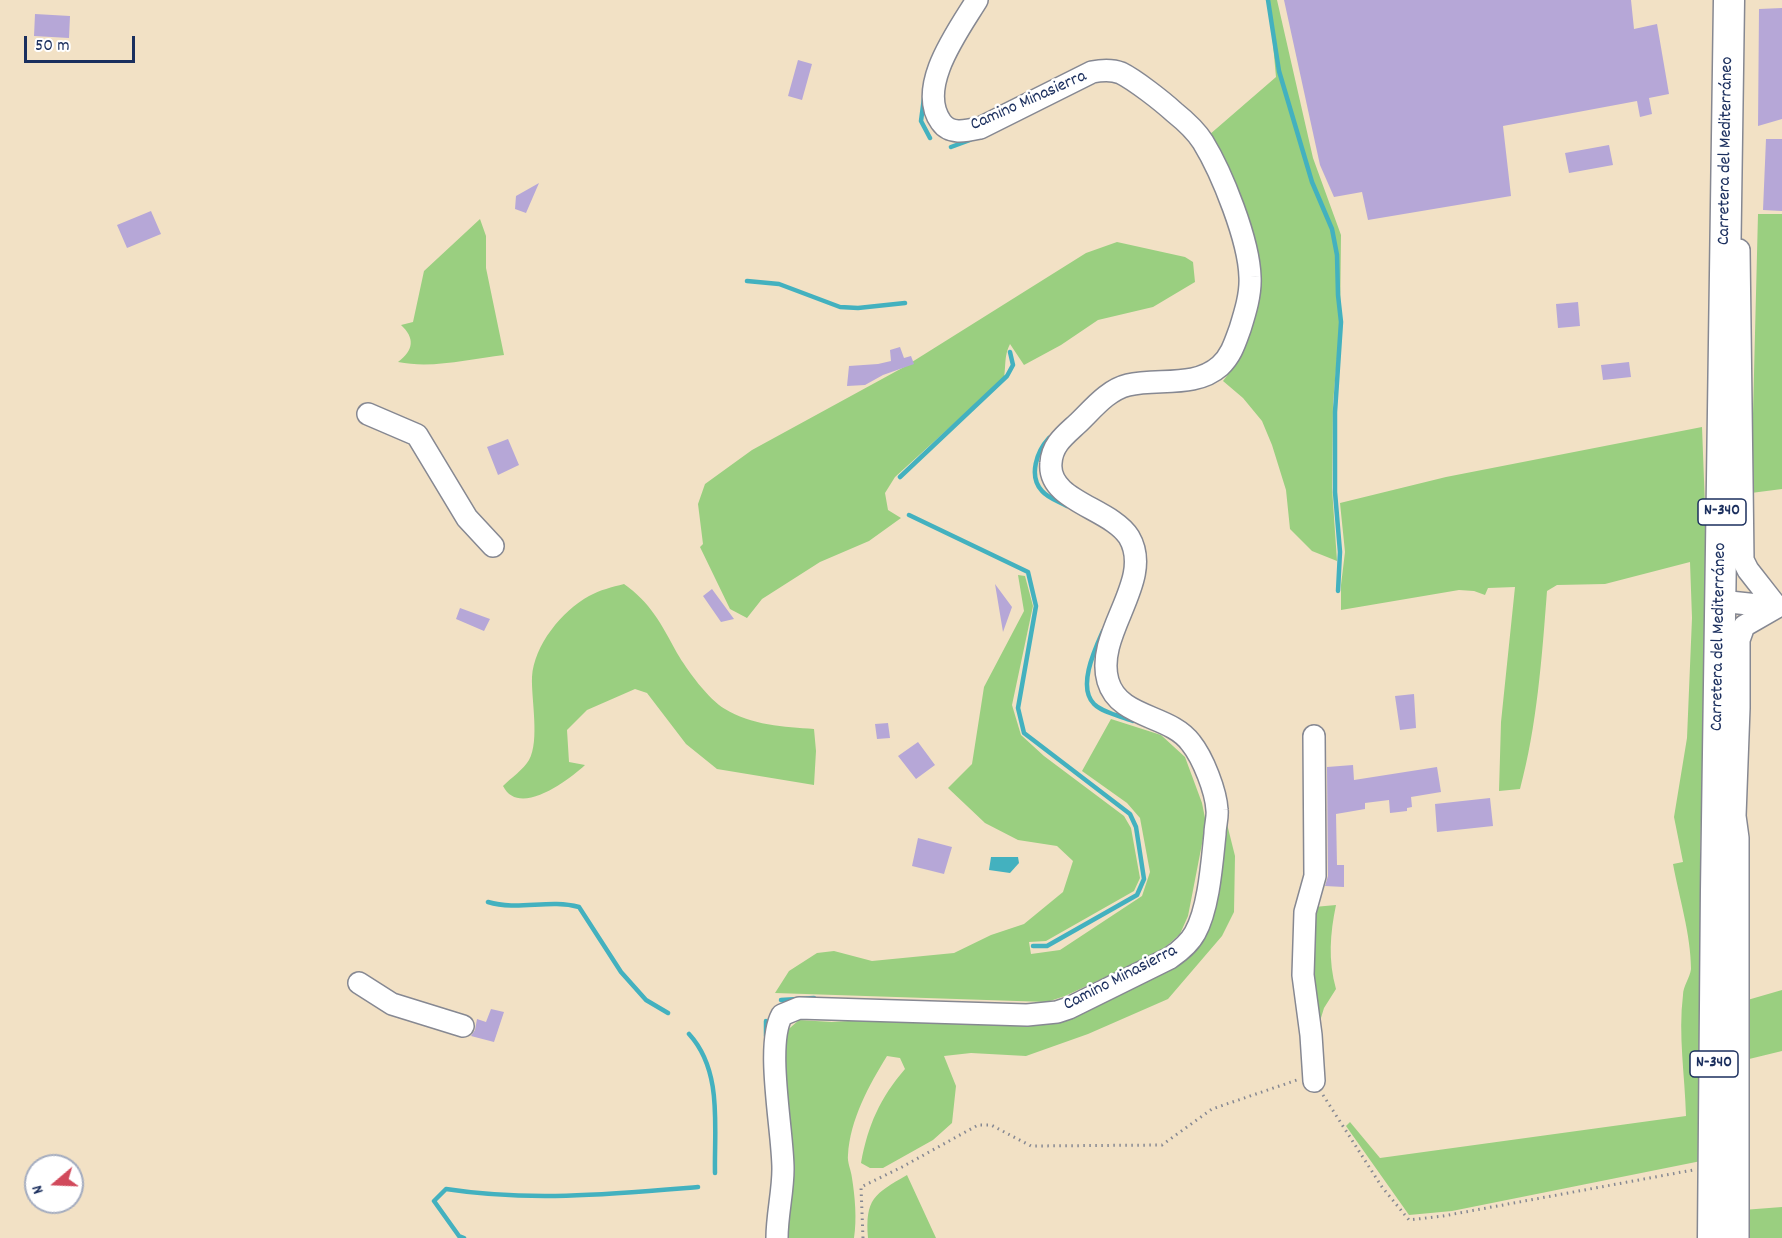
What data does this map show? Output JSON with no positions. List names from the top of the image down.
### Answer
{
  "streets": {
    "highway": ["Carretera del Mediterráneo", "N-340"],
    "street": ["Camino Minasierra"]
  },
  "scale_bar": "50 m",
  "north": "left"
}
